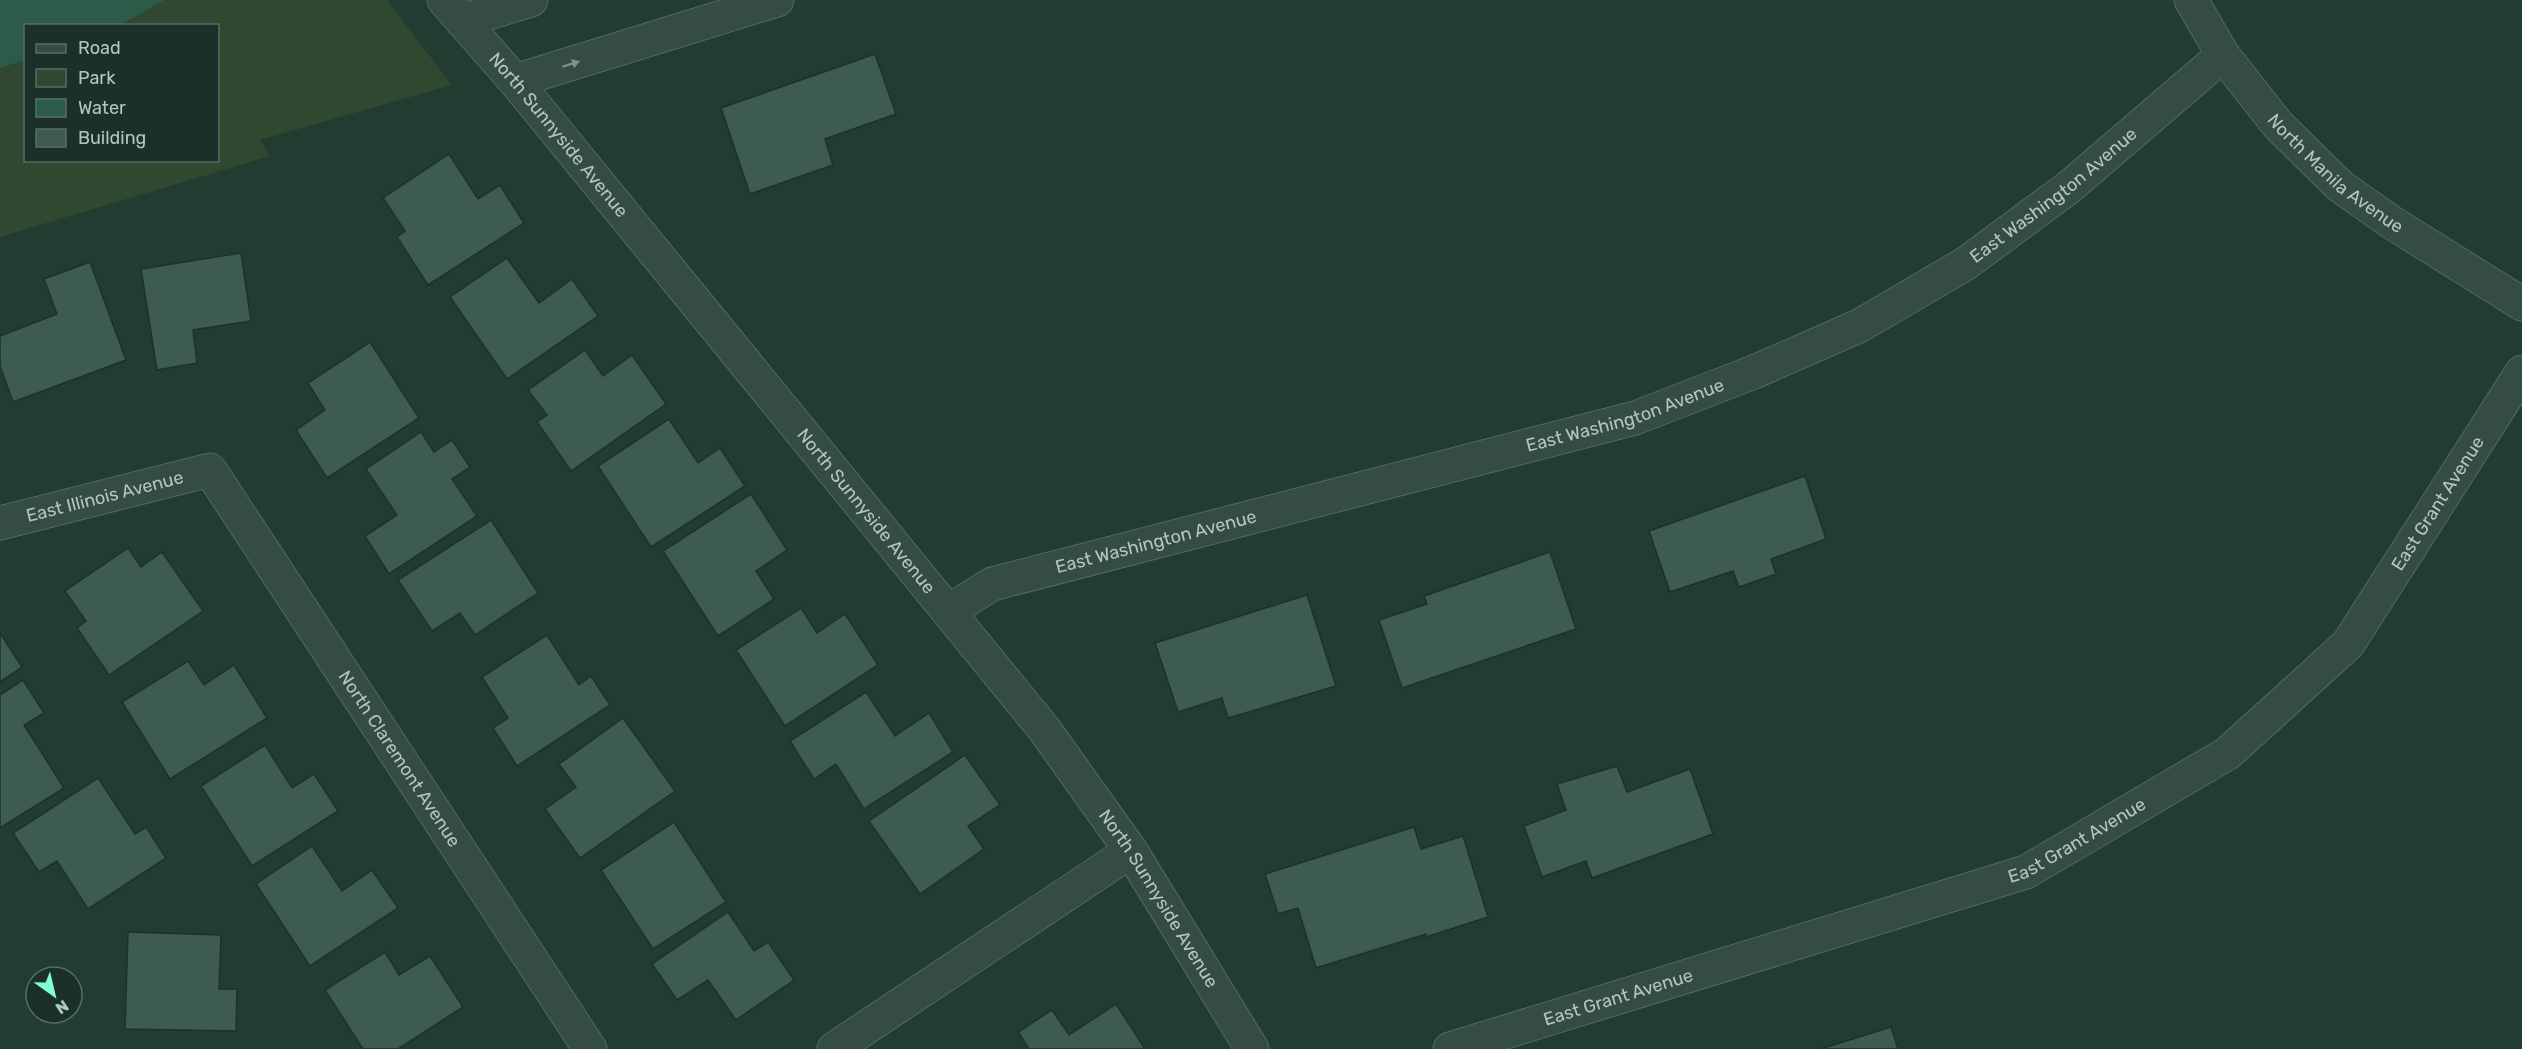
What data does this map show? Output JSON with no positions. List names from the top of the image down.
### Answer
{
  "streets": {
    "street": [
      "North Sunnyside Avenue",
      "North Manila Avenue",
      "East Washington Avenue",
      "East Illinois Avenue",
      "East Grant Avenue",
      "North Claremont Avenue"
    ]
  },
  "crossings": [
    ["North Sunnyside Avenue", "East Washington Avenue"],
    ["North Manila Avenue", "East Washington Avenue"],
    ["East Illinois Avenue", "North Claremont Avenue"]
  ],
  "legend": [
    "Road",
    "Park",
    "Water",
    "Building"
  ],
  "north": "bottom right"
}
